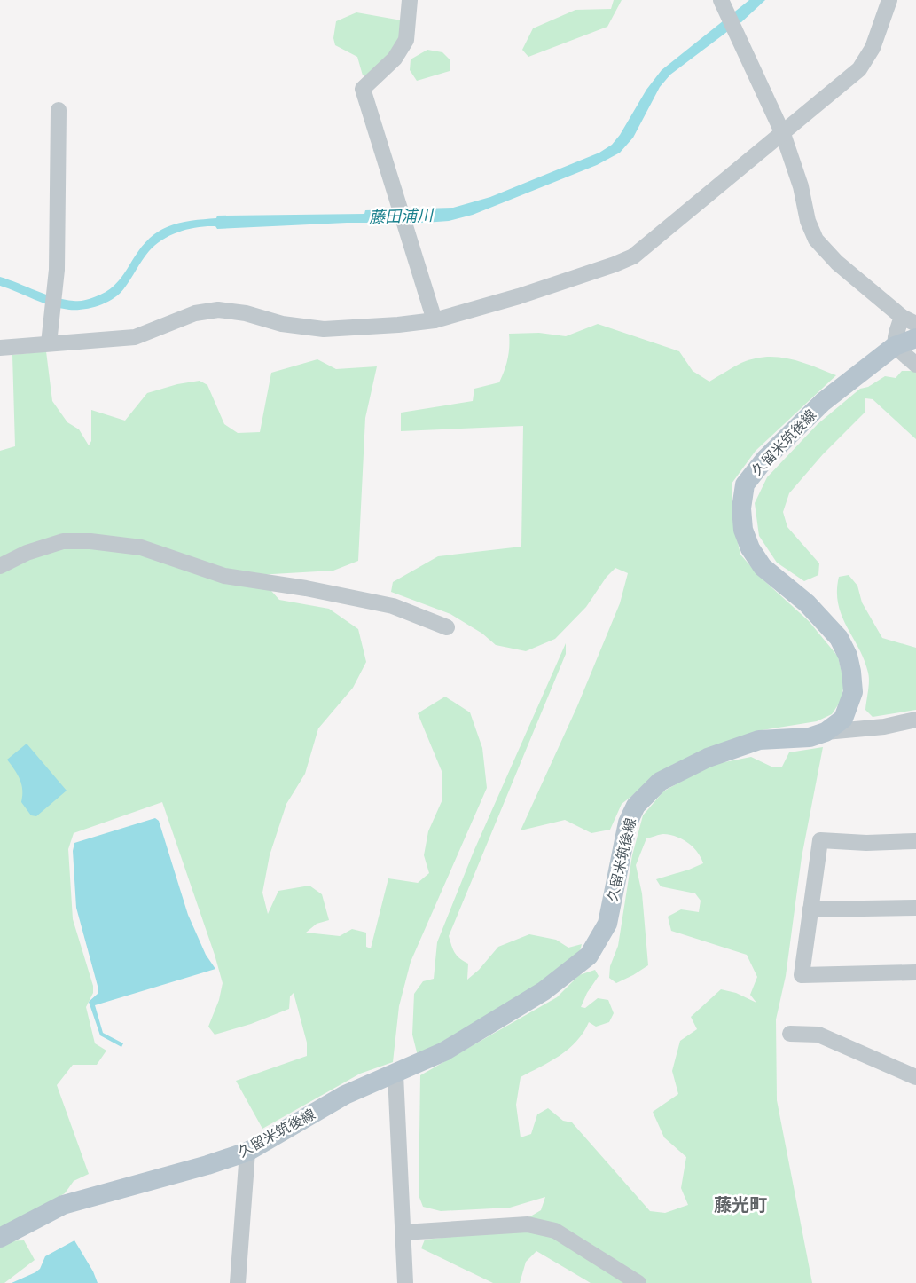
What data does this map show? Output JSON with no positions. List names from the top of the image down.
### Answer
{
  "streets": {
    "main road": ["久留米筑後線"]
  },
  "districts": ["藤光町"],
  "water": ["藤田浦川"]
}
